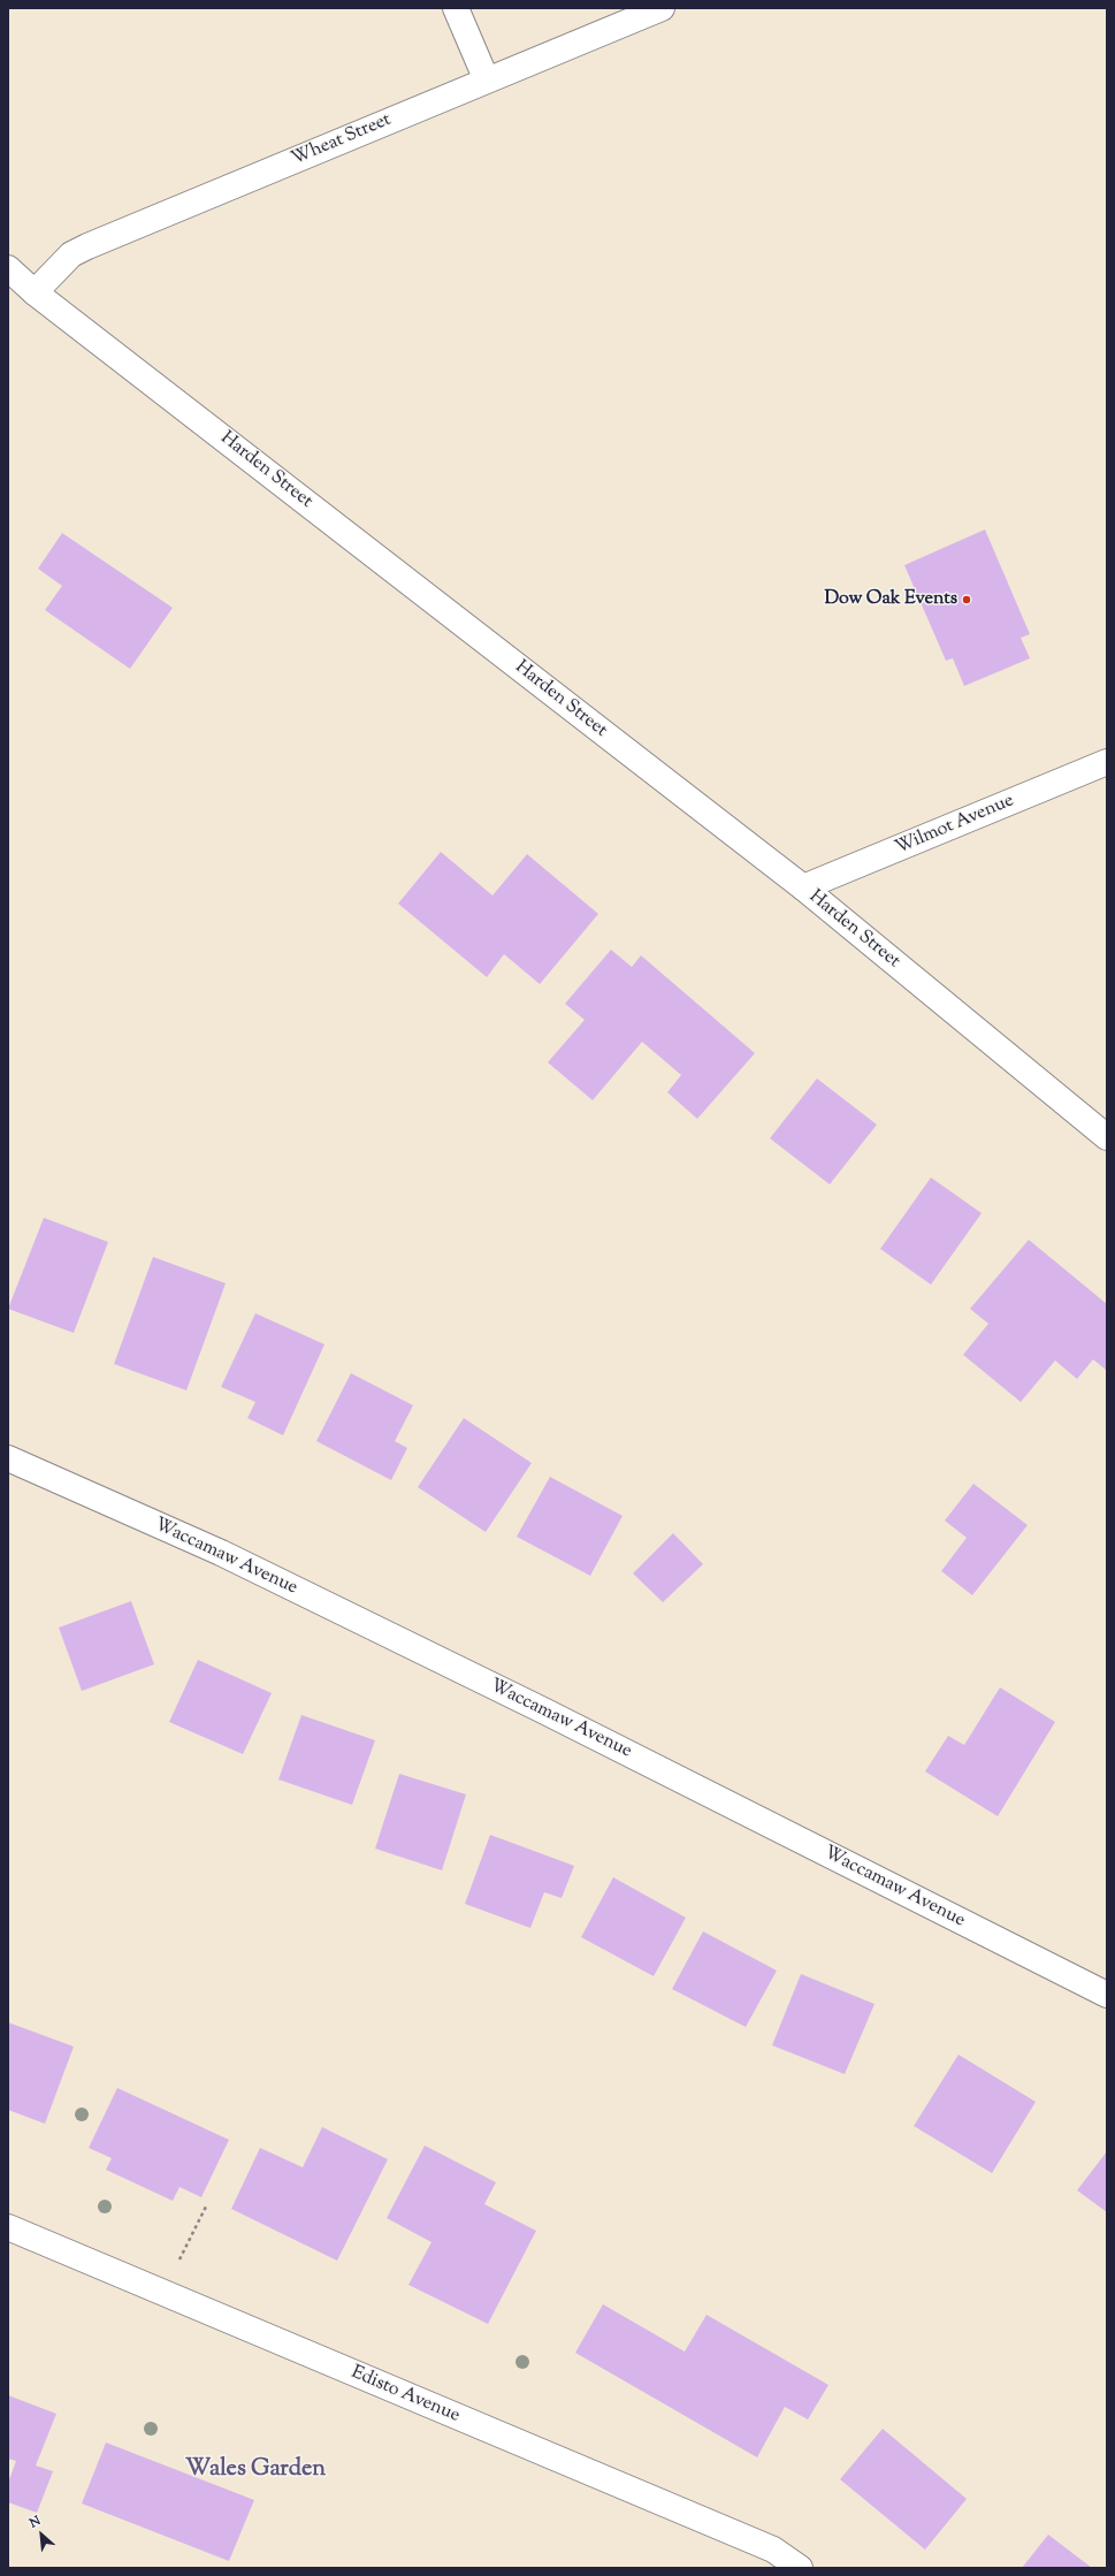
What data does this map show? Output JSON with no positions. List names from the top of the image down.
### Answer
{
  "streets": {
    "street": [
      "Wheat Street",
      "Harden Street",
      "Wilmot Avenue",
      "Waccamaw Avenue",
      "Edisto Avenue"
    ]
  },
  "crossings": [
    ["Wheat Street", "Harden Street"],
    ["Harden Street", "Wilmot Avenue"]
  ],
  "districts": ["Wales Garden"],
  "places": ["Dow Oak Events"],
  "north": "top left"
}
